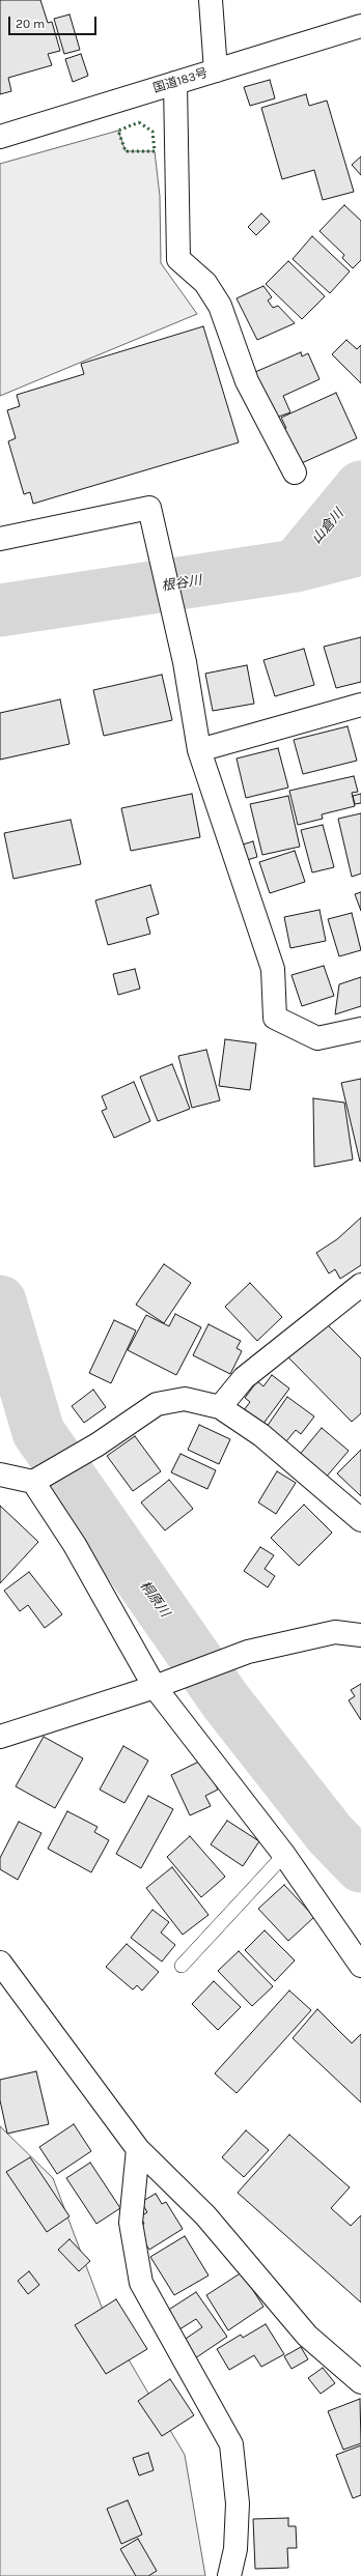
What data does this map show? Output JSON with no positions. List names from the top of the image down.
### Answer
{
  "streets": {
    "main road": ["国道183号"]
  },
  "water": ["山倉川", "根谷川", "桐原川"],
  "scale_bar": "20 m"
}
